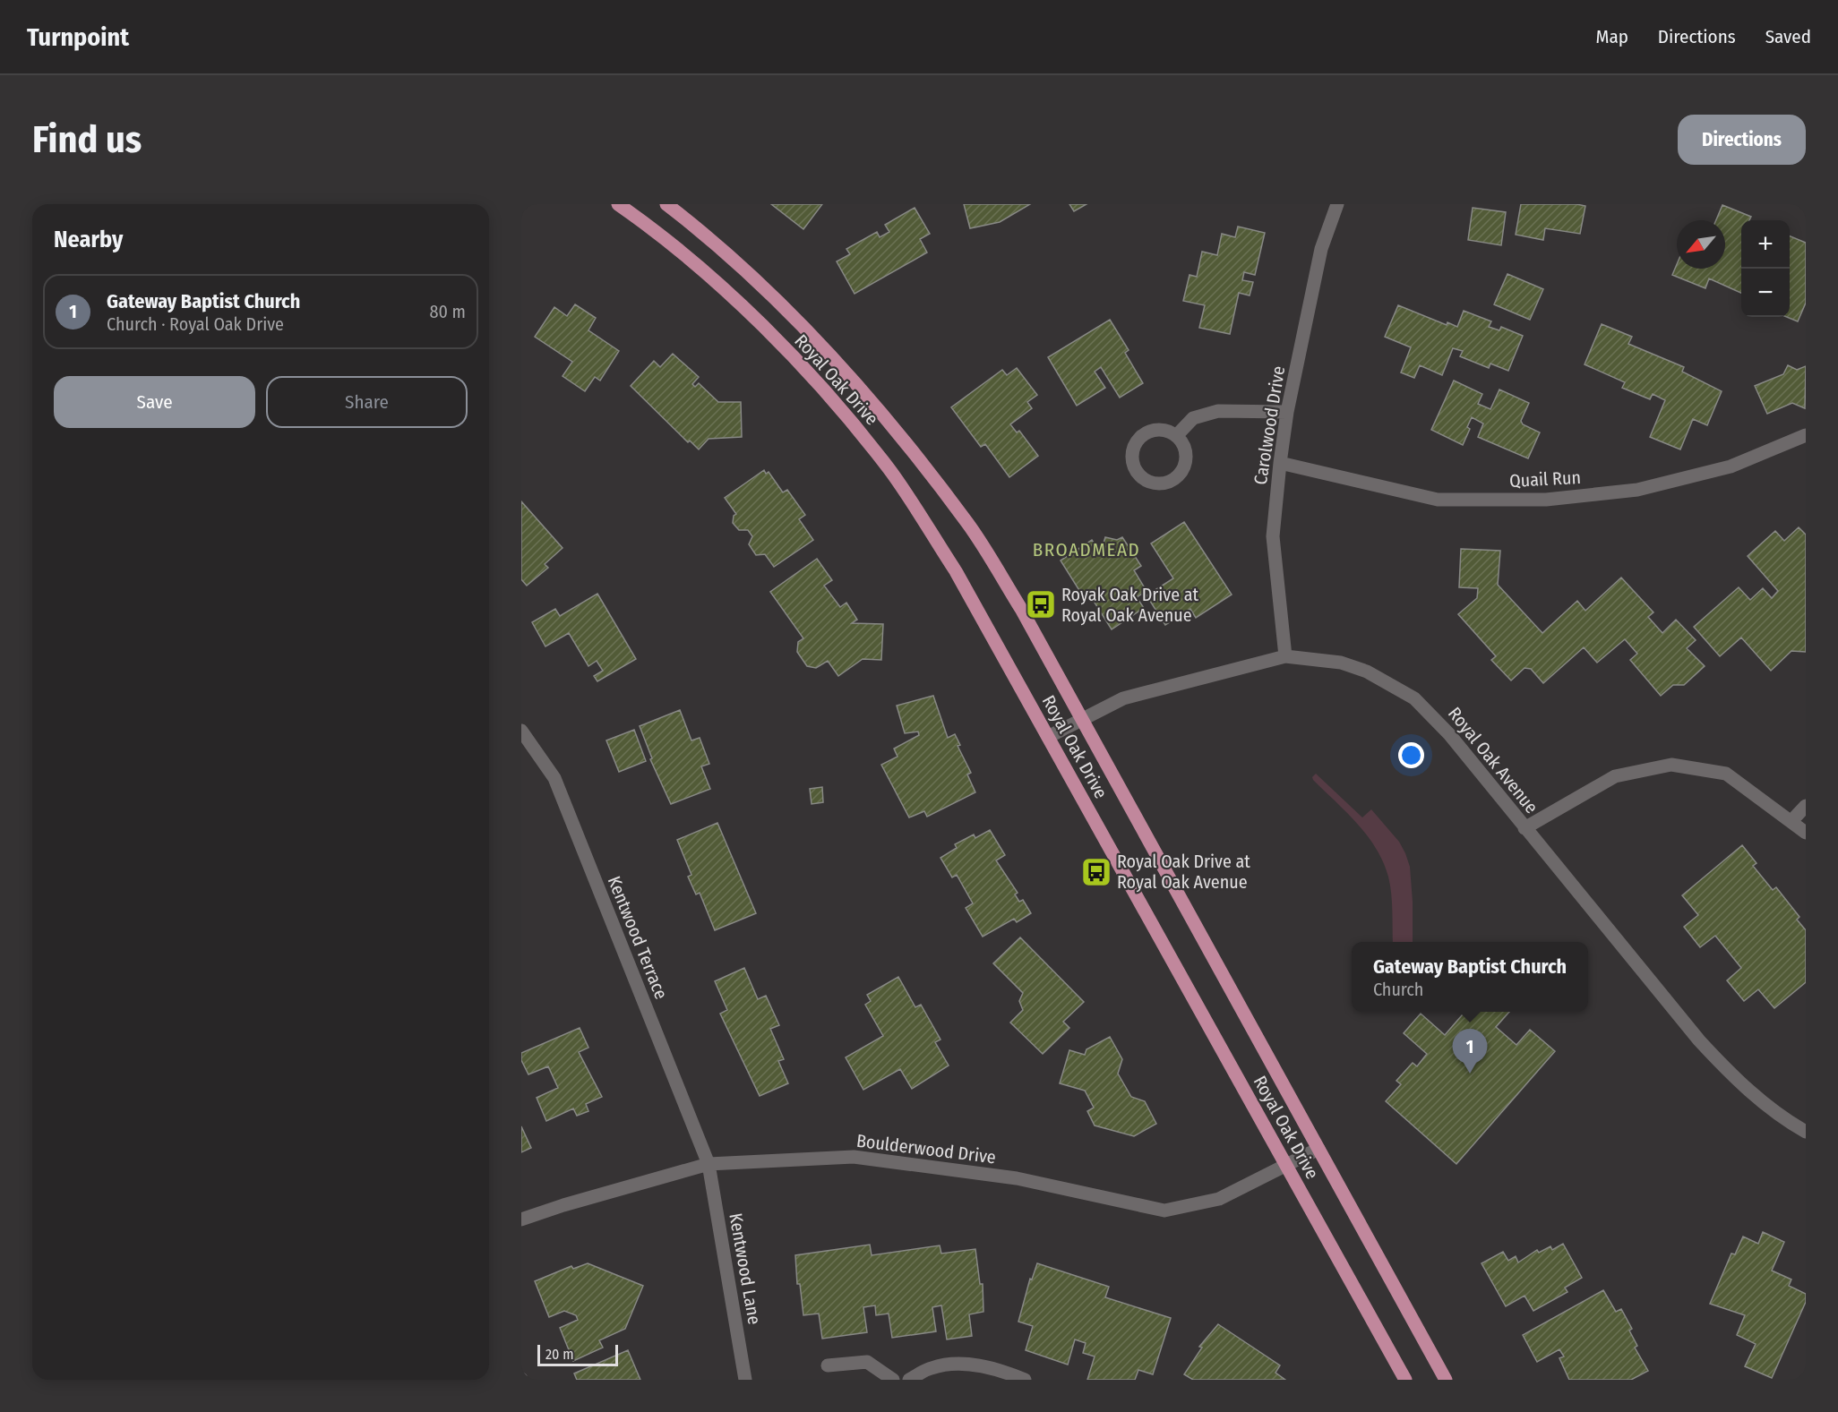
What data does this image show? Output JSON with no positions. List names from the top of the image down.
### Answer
{
  "streets": {
    "main road": ["Royal Oak Drive"],
    "street": [
      "Carolwood Drive",
      "Quail Run",
      "Royal Oak Avenue",
      "Kentwood Terrace",
      "Boulderwood Drive",
      "Kentwood Lane"
    ]
  },
  "crossings": [
    ["Royal Oak Drive", "Royal Oak Avenue"],
    ["Royal Oak Drive", "Boulderwood Drive"],
    ["Carolwood Drive", "Quail Run"],
    ["Carolwood Drive", "Royal Oak Avenue"],
    ["Kentwood Terrace", "Boulderwood Drive"],
    ["Kentwood Terrace", "Kentwood Lane"],
    ["Boulderwood Drive", "Kentwood Lane"]
  ],
  "districts": ["BROADMEAD"],
  "places": {
    "bus stop": ["Royak Oak Drive at Royal Oak Avenue", "Royal Oak Drive at Royal Oak Avenue"]
  },
  "scale_bar": "20 m",
  "north": "bottom left",
  "page": {
    "header": "Turnpoint",
    "nav": ["Map", "Directions", "Saved"],
    "buttons": [
      "Directions",
      ["Save", "Share"]
    ],
    "title": "Find us",
    "heading": "Nearby",
    "map_buttons": ["+", "−"],
    "list": [
      {
        "mark": "1",
        "name": "Gateway Baptist Church",
        "note": "Church · Royal Oak Drive",
        "value": "80 m"
      }
    ],
    "popup": ["Gateway Baptist Church", "Church"],
    "pins": "1",
    "scale": "20 m"
  }
}
